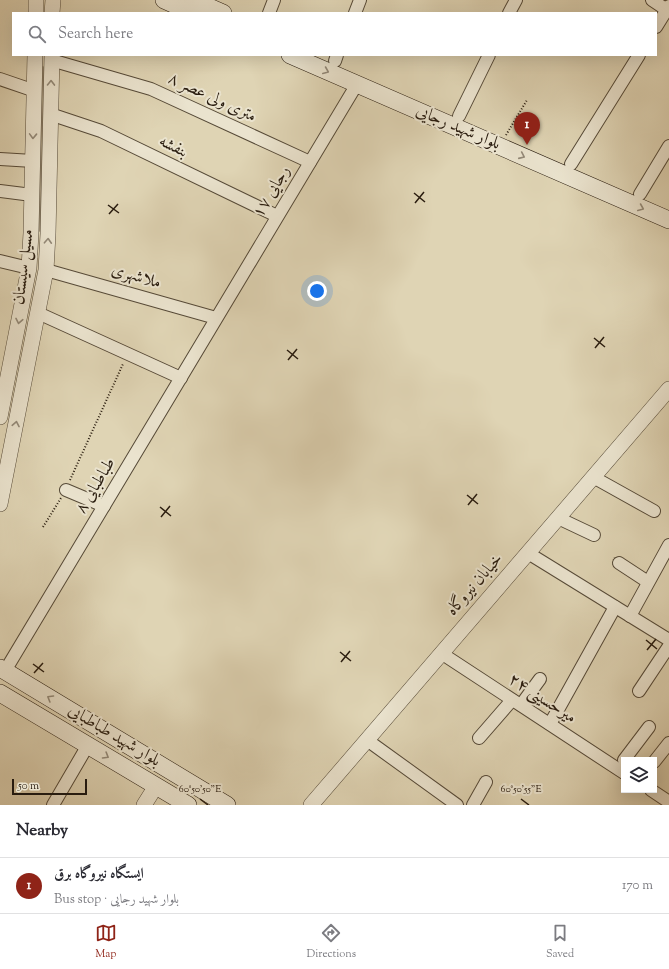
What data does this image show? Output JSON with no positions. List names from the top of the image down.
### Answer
{
  "streets": {
    "main road": ["بلوار شهید رجایی", "بلوار شهید طباطبایی"],
    "street": [
      "۸ متری ولی عصر",
      "بنفشه",
      "رجایی ۱۷",
      "مسیل سیستان",
      "ملاشهری",
      "طباطبایی ۸",
      "خیابان نیروگاه",
      "میرحسینی ۲۴"
    ]
  },
  "crossings": [
    ["۸ متری ولی عصر", "رجایی ۱۷"],
    ["۸ متری ولی عصر", "مسیل سیستان"],
    ["بلوار شهید رجایی", "رجایی ۱۷"],
    ["بنفشه", "رجایی ۱۷"],
    ["بنفشه", "مسیل سیستان"],
    ["رجایی ۱۷", "ملاشهری"],
    ["رجایی ۱۷", "طباطبایی ۸"],
    ["مسیل سیستان", "ملاشهری"],
    ["ملاشهری", "طباطبایی ۸"],
    ["طباطبایی ۸", "بلوار شهید طباطبایی"],
    ["خیابان نیروگاه", "میرحسینی ۲۴"]
  ],
  "scale_bar": "50 m",
  "page": {
    "search": "Search here",
    "pins": "1",
    "scale": "50 m",
    "heading": "Nearby",
    "list": [
      {
        "mark": "1",
        "name": "ایستگاه نیروگاه برق",
        "note": "Bus stop · بلوار شهید رجایی",
        "value": "170 m"
      }
    ],
    "nav": ["Map", "Directions", "Saved"]
  },
  "coordinates": ["60°50'50\"E", "60°50'55\"E"]
}
